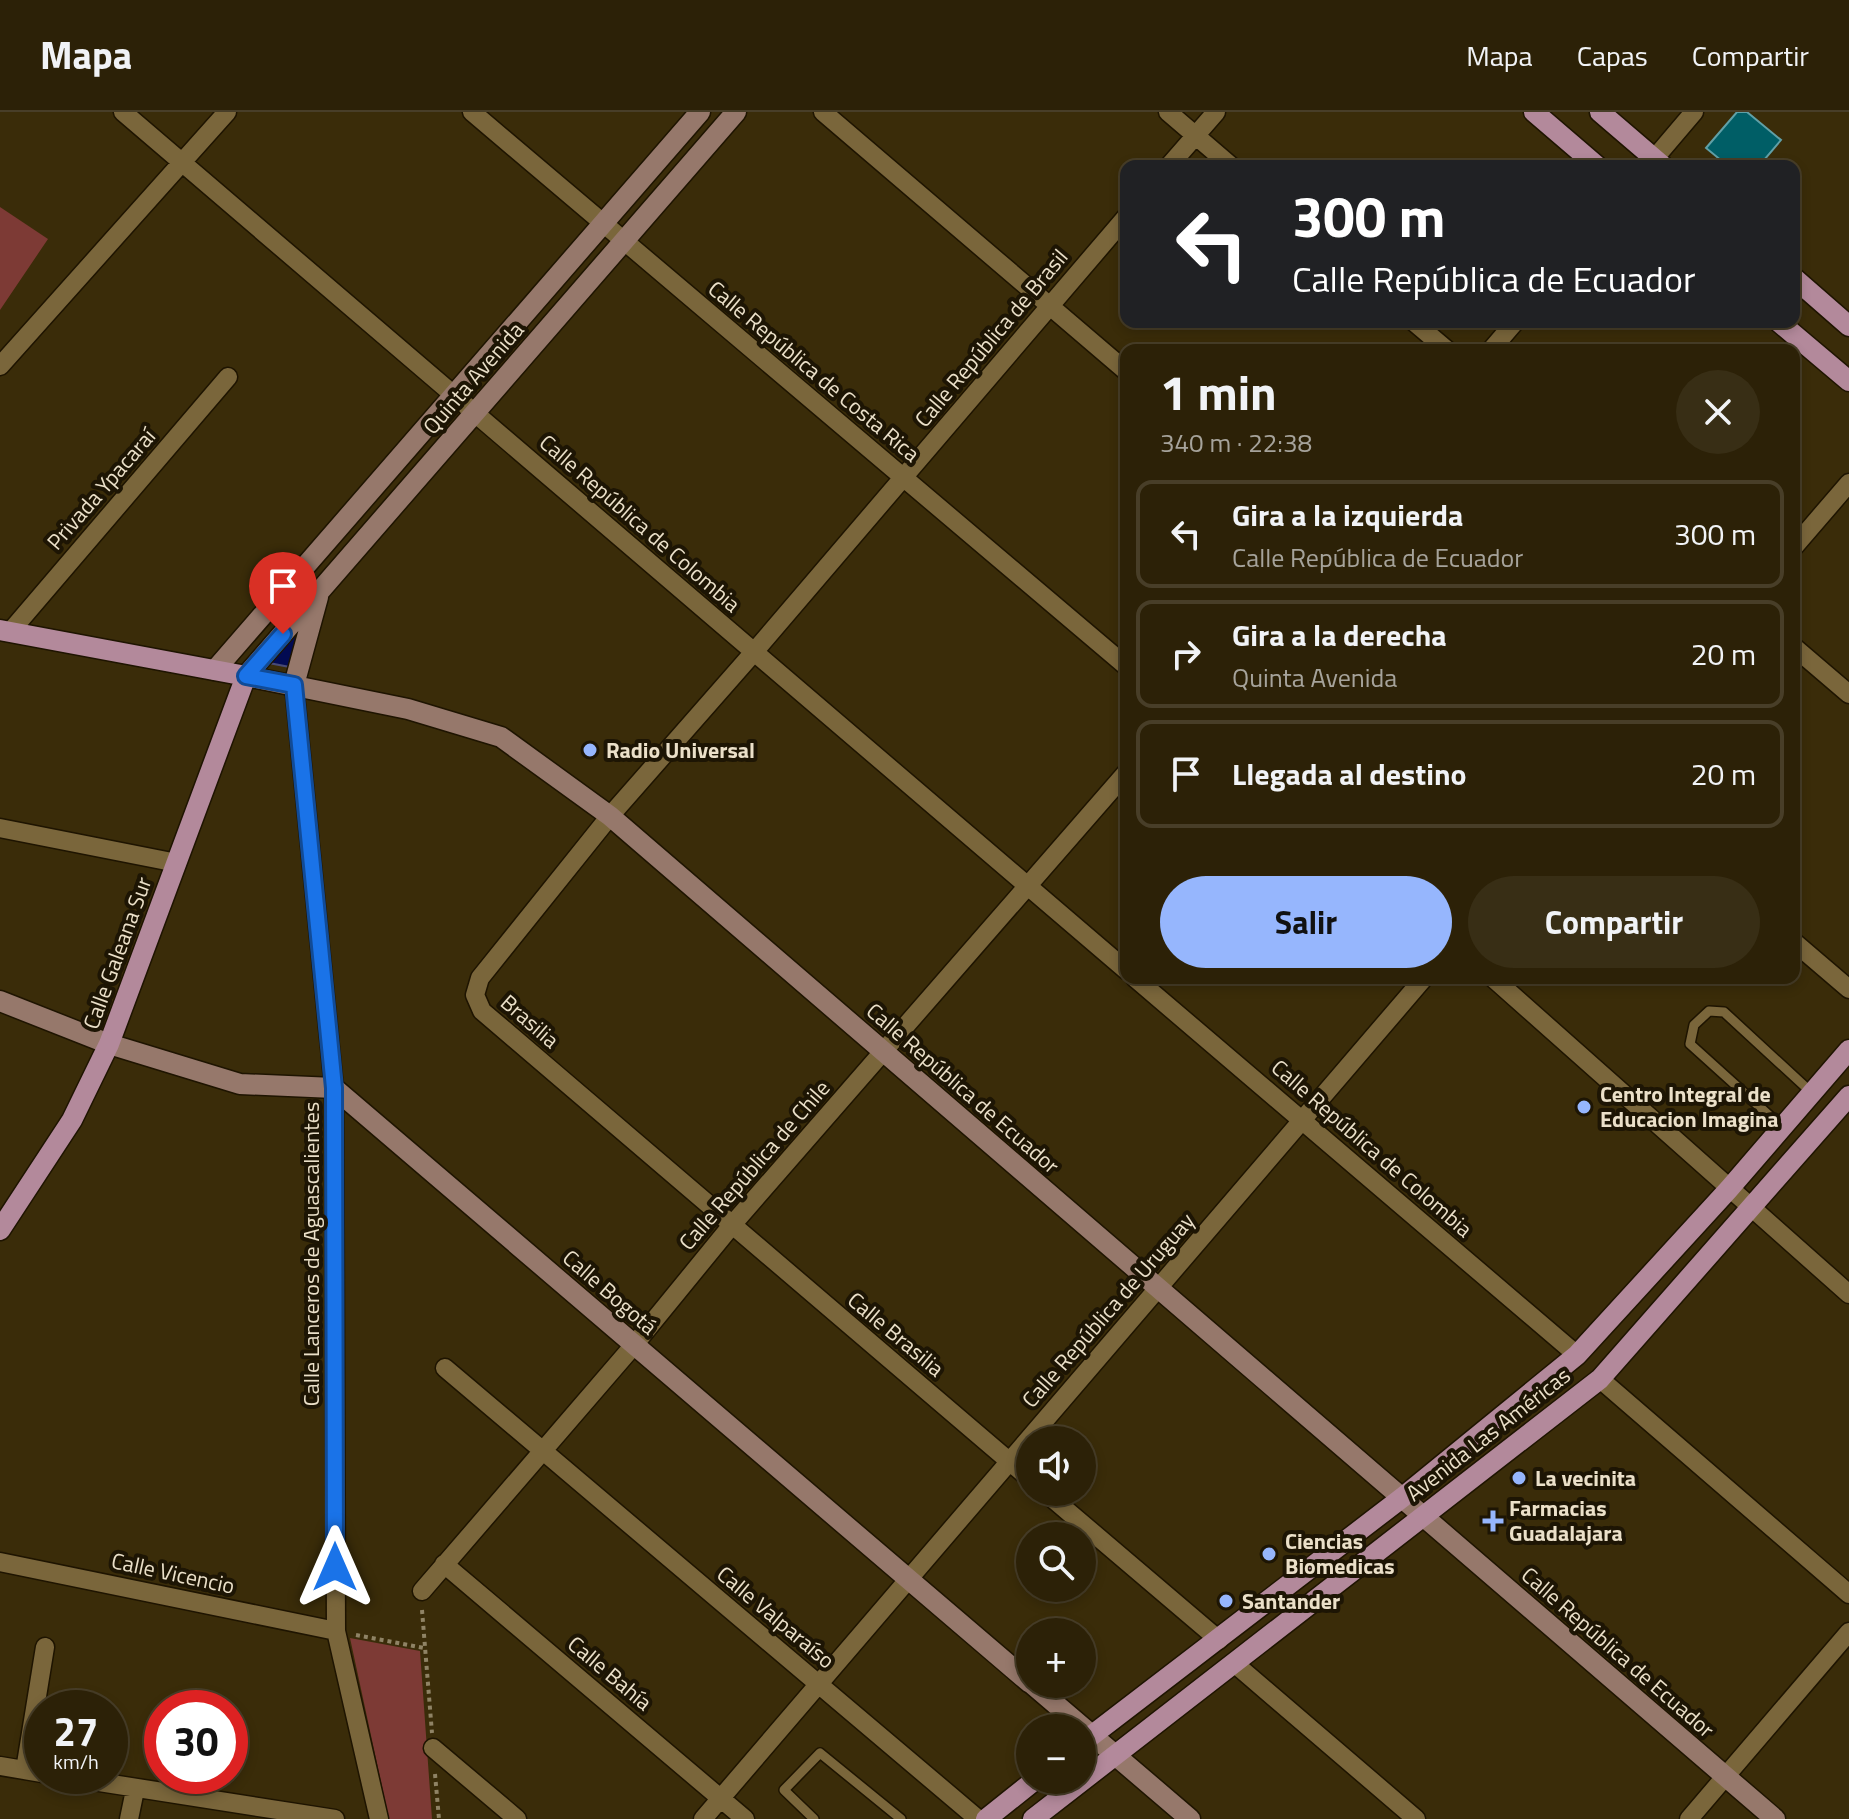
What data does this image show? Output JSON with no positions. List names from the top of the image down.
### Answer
{
  "streets": {
    "main road": ["Calle Galeana Sur", "Calle República de Ecuador", "Avenida Las Américas"],
    "street": [
      "Calle República de Brasil",
      "Calle República de Costa Rica",
      "Quinta Avenida",
      "Privada Ypacaraí",
      "Calle República de Colombia",
      "Brasilia",
      "Calle República de Chile",
      "Calle Lanceros de Aguascalientes",
      "Calle Bogotá",
      "Calle República de Uruguay",
      "Calle Brasilia",
      "Calle Vicencio",
      "Calle Valparaíso",
      "Calle Bahía"
    ]
  },
  "crossings": [
    ["Calle República de Brasil", "Calle República de Costa Rica"],
    ["Calle República de Brasil", "Calle República de Colombia"],
    ["Calle República de Brasil", "Brasilia"],
    ["Calle República de Brasil", "Calle República de Ecuador"],
    ["Calle República de Costa Rica", "Quinta Avenida"],
    ["Quinta Avenida", "Calle República de Colombia"],
    ["Quinta Avenida", "Calle Galeana Sur"],
    ["Quinta Avenida", "Calle República de Ecuador"],
    ["Privada Ypacaraí", "Calle República de Ecuador"],
    ["Calle República de Colombia", "Calle República de Chile"],
    ["Calle República de Colombia", "Calle República de Uruguay"],
    ["Calle República de Colombia", "Avenida Las Américas"],
    ["Calle Galeana Sur", "Calle República de Ecuador"],
    ["Brasilia", "Calle República de Ecuador"],
    ["Brasilia", "Calle República de Chile"],
    ["Brasilia", "Calle Brasilia"],
    ["Calle República de Ecuador", "Calle República de Chile"],
    ["Calle República de Ecuador", "Calle Lanceros de Aguascalientes"],
    ["Calle República de Ecuador", "Calle República de Uruguay"],
    ["Calle República de Ecuador", "Avenida Las Américas"],
    ["Calle República de Chile", "Calle Bogotá"],
    ["Calle República de Chile", "Calle Brasilia"],
    ["Calle República de Chile", "Calle Valparaíso"],
    ["Calle República de Chile", "Calle Bahía"],
    ["Calle Lanceros de Aguascalientes", "Calle Bogotá"],
    ["Calle Lanceros de Aguascalientes", "Calle Vicencio"],
    ["Calle Bogotá", "Calle República de Uruguay"],
    ["Calle Bogotá", "Avenida Las Américas"],
    ["Calle República de Uruguay", "Calle Brasilia"],
    ["Calle República de Uruguay", "Calle Valparaíso"],
    ["Calle República de Uruguay", "Calle Bahía"]
  ],
  "places": {
    "other": [
      "Radio Universal",
      "Centro Integral de Educacion Imagina",
      "La vecinita",
      "Ciencias Biomedicas",
      "Santander"
    ],
    "health": ["Farmacias Guadalajara"]
  },
  "page": {
    "header": "Mapa",
    "nav": ["Mapa", "Capas", "Compartir"],
    "turn": ["300 m", "Calle República de Ecuador"],
    "heading": ["1 min", "340 m · 22:38"],
    "list": [
      {
        "name": "Gira a la izquierda",
        "note": "Calle República de Ecuador",
        "value": "300 m"
      },
      {
        "name": "Gira a la derecha",
        "note": "Quinta Avenida",
        "value": "20 m"
      },
      {
        "name": "Llegada al destino",
        "value": "20 m"
      }
    ],
    "buttons": ["Salir", "Compartir"],
    "map_buttons": ["+", "−"],
    "speed": "27 km/h",
    "limit": "30"
  }
}
